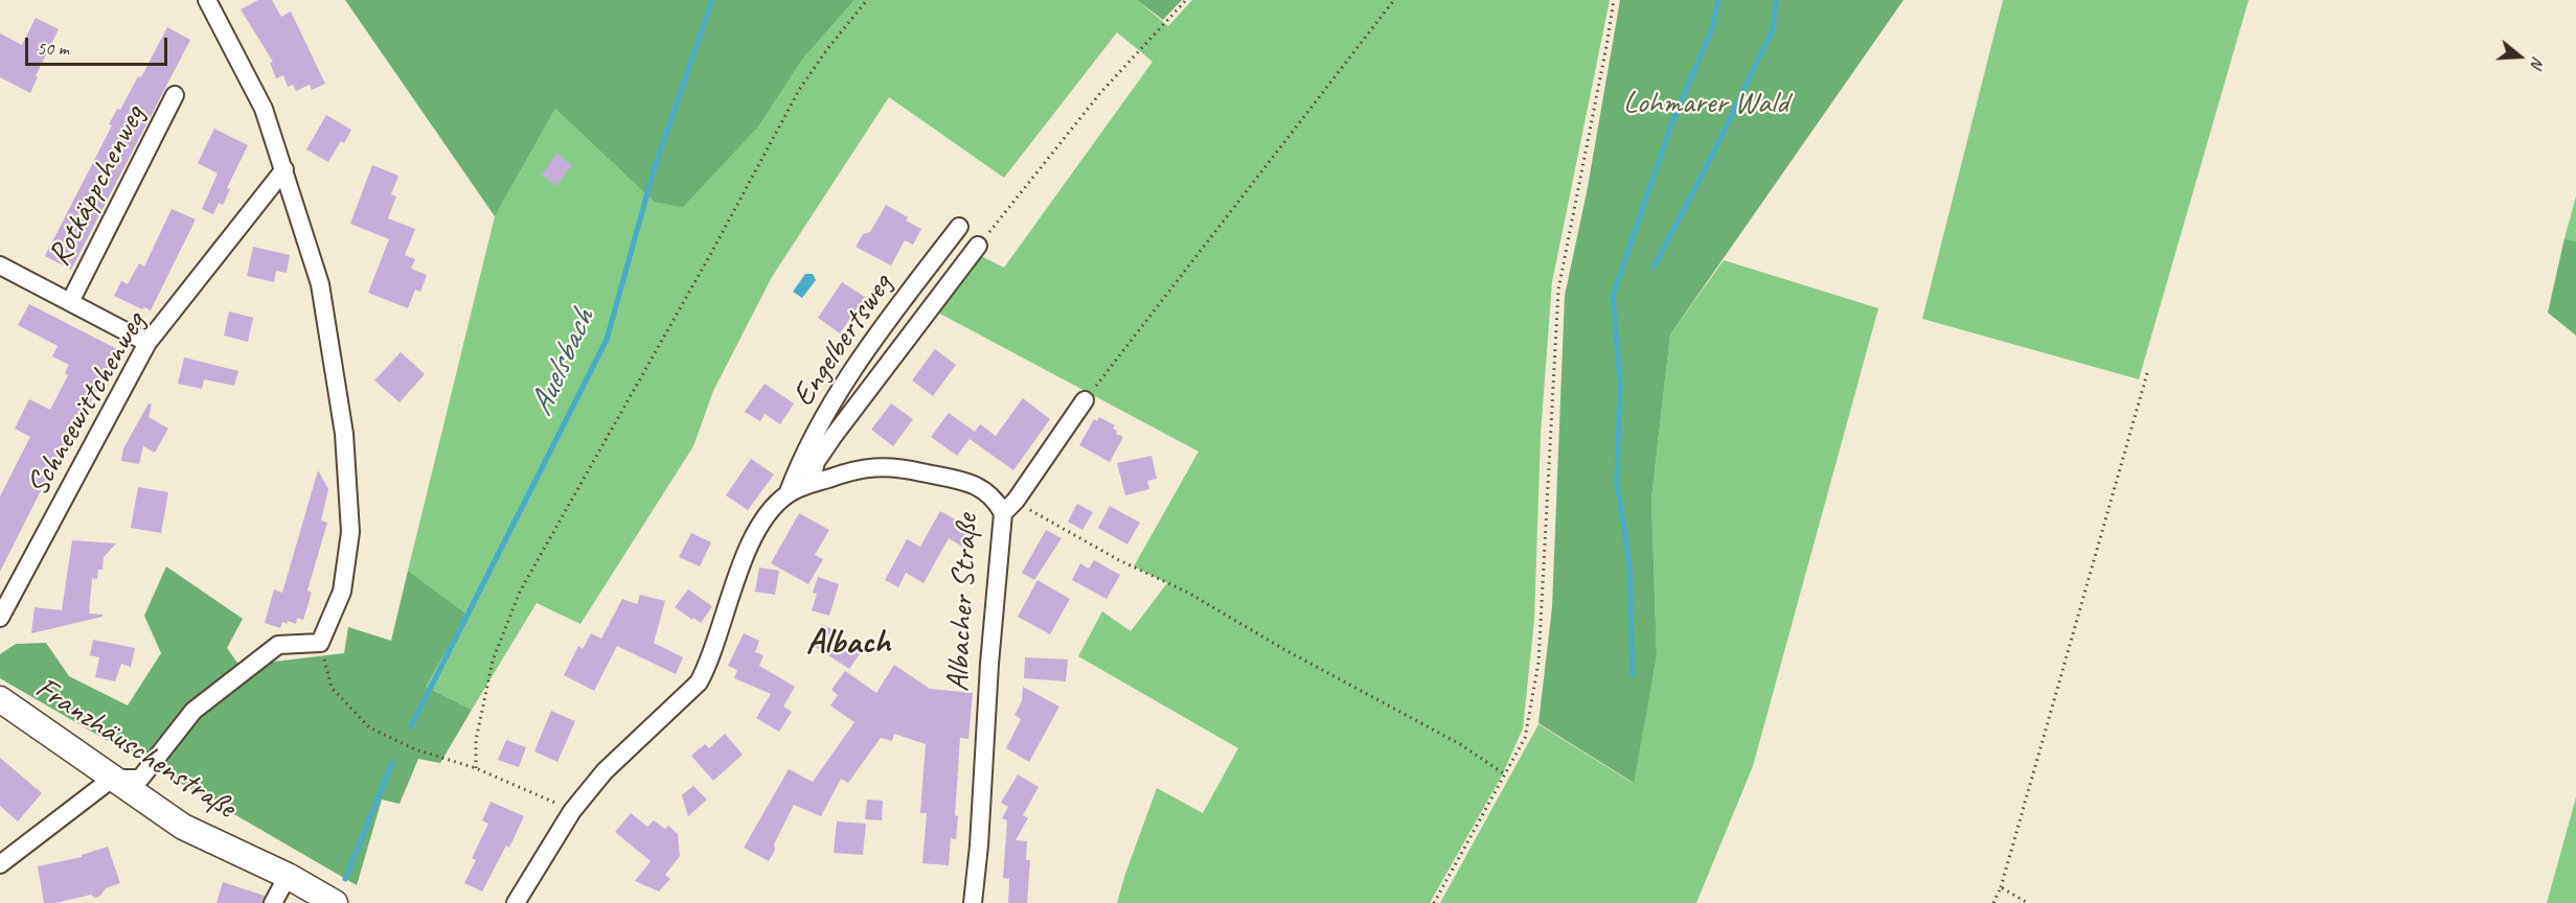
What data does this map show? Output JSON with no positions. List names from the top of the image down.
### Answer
{
  "streets": {
    "street": [
      "Rotkäppchenweg",
      "Engelbertsweg",
      "Schneewittchenweg",
      "Albacher Straße",
      "Franzhäuschenstraße"
    ]
  },
  "crossings": [
    ["Rotkäppchenweg", "Schneewittchenweg"],
    ["Engelbertsweg", "Albacher Straße"]
  ],
  "districts": ["Albach"],
  "water": ["Auelsbach"],
  "parks": ["Lohmarer Wald"],
  "scale_bar": "50 m",
  "north": "right"
}
